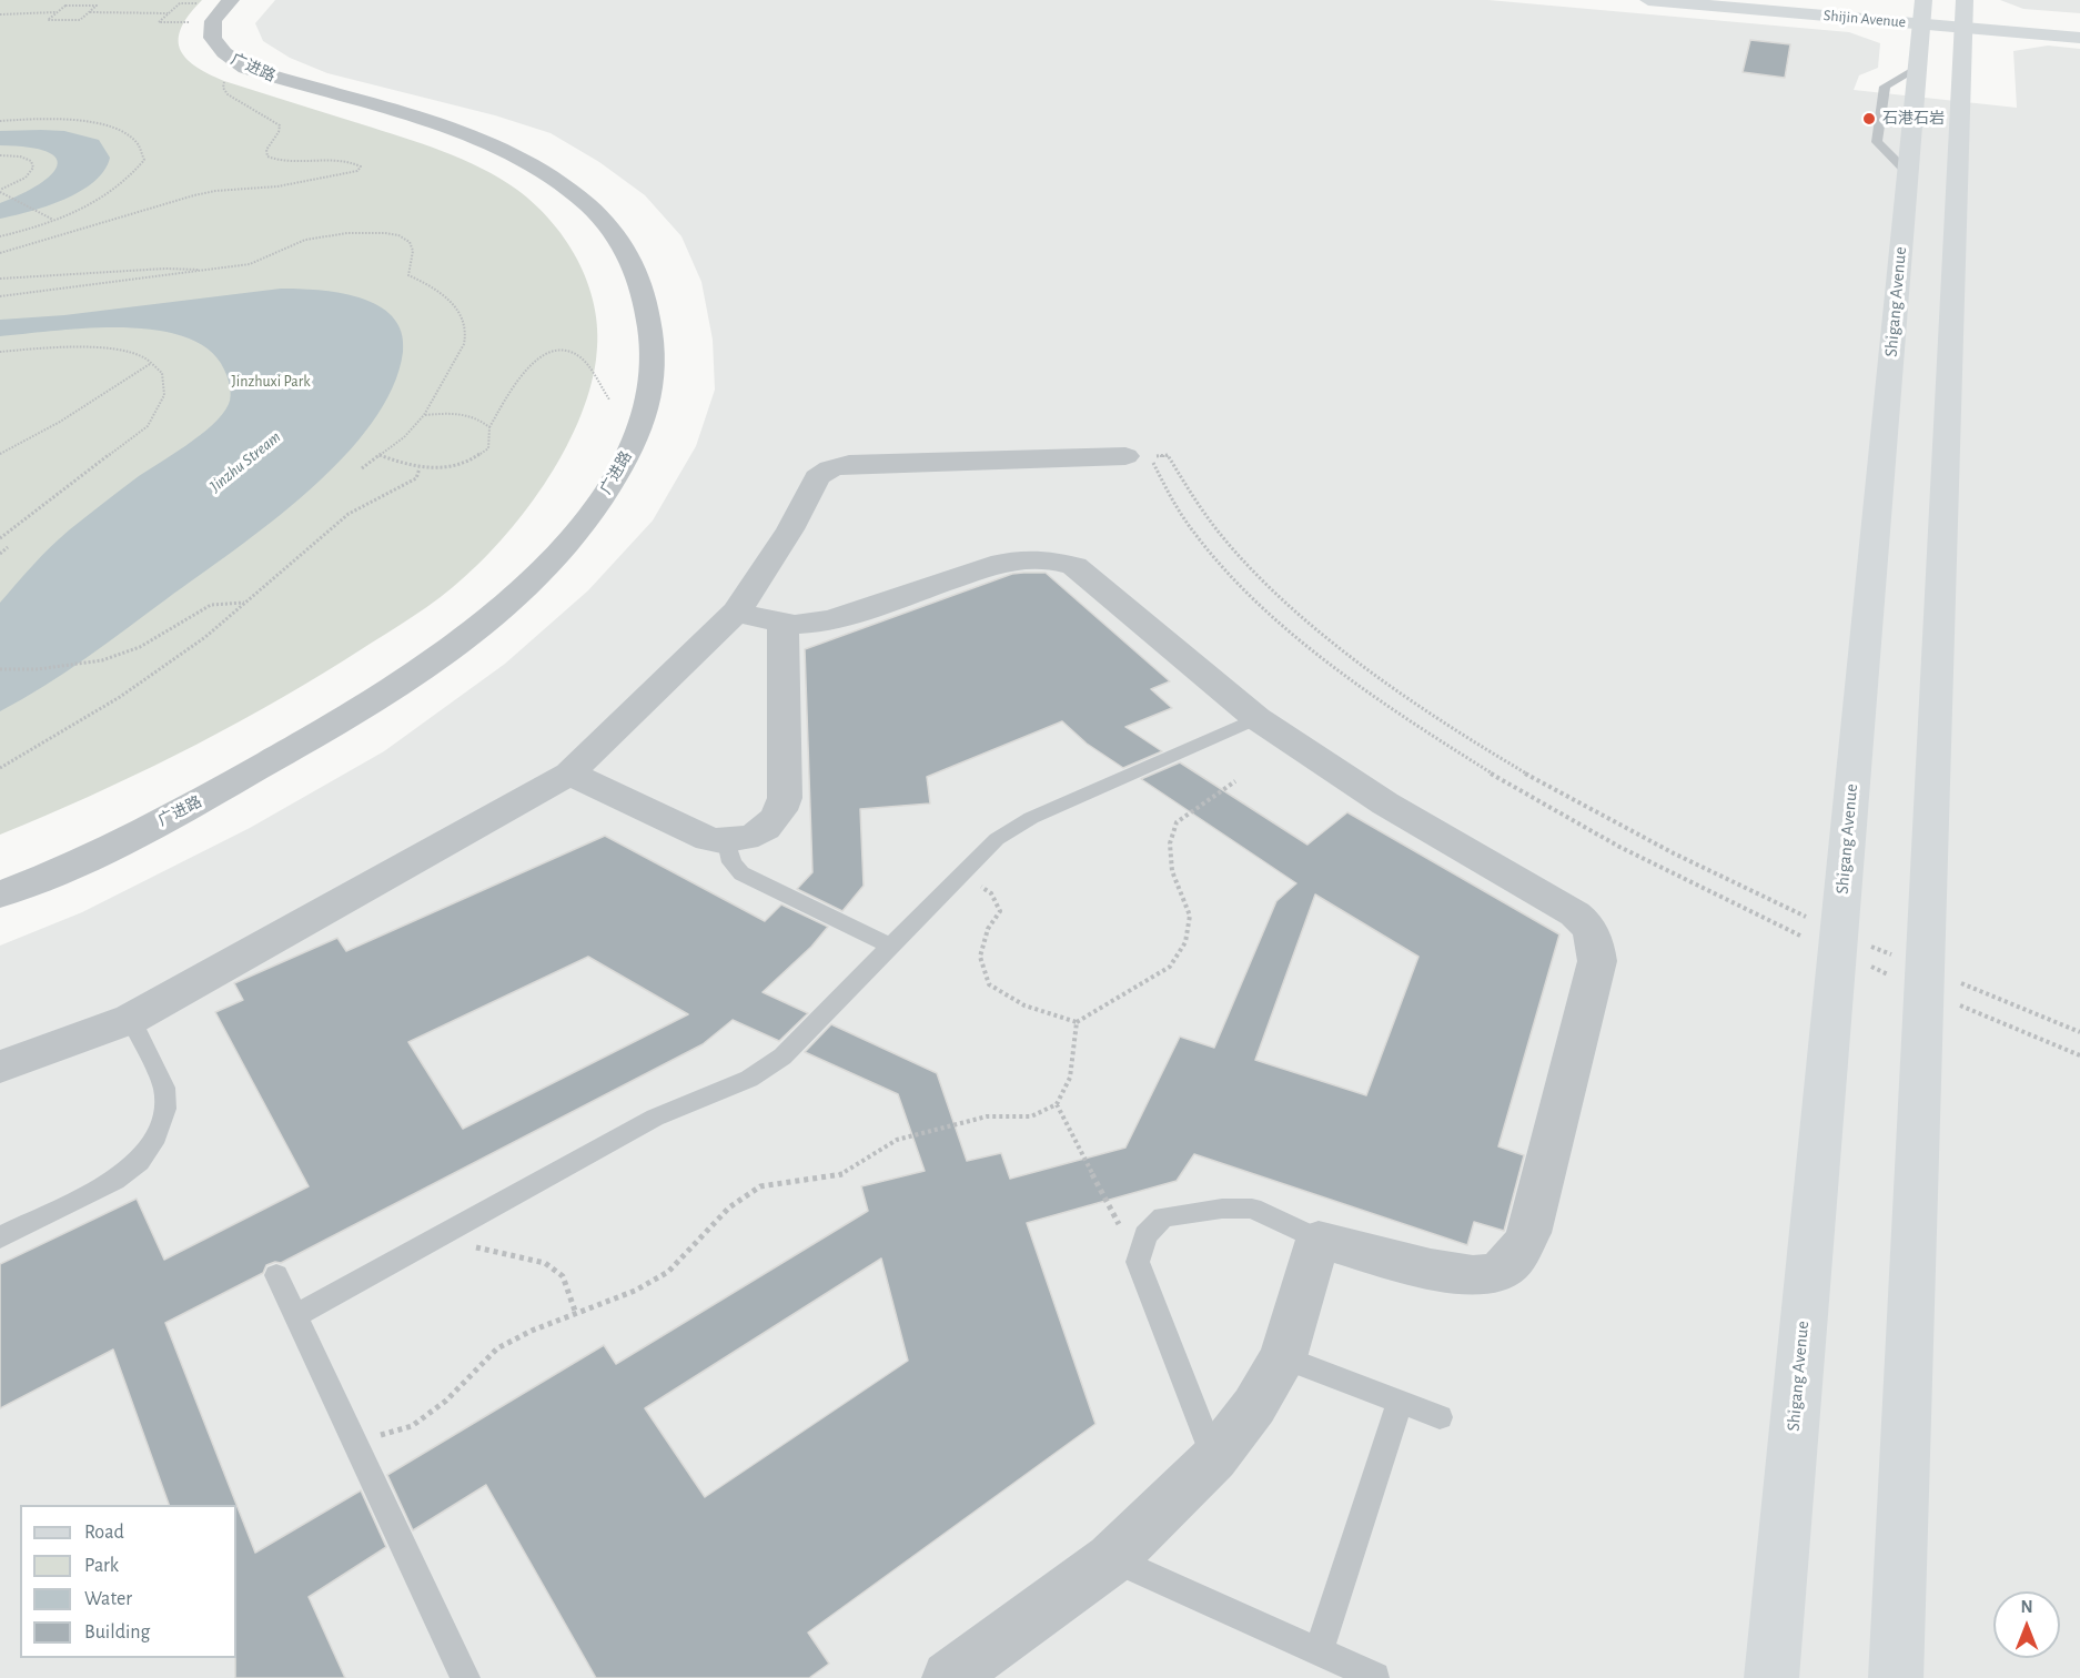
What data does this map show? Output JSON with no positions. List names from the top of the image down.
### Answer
{
  "streets": {
    "main road": ["Shijin Avenue", "Shigang Avenue"],
    "street": ["广进路"]
  },
  "crossings": [
    ["Shijin Avenue", "Shigang Avenue"]
  ],
  "water": ["Jinzhu Stream"],
  "parks": ["Jinzhuxi Park"],
  "places": ["石港石岩"],
  "legend": [
    "Road",
    "Park",
    "Water",
    "Building"
  ],
  "north": "top"
}
